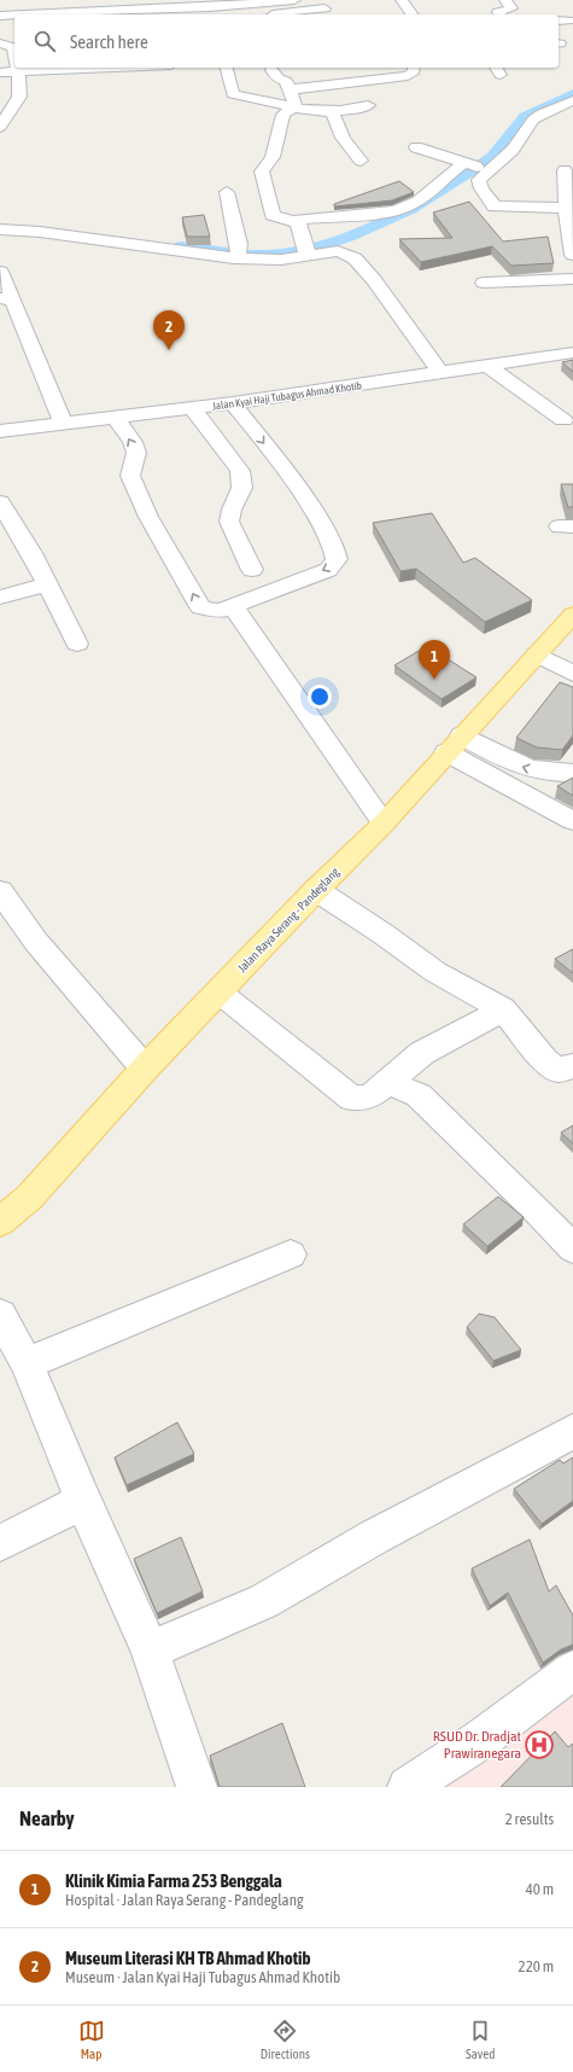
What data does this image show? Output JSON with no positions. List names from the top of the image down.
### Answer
{
  "streets": {
    "main road": ["Jalan Raya Serang - Pandeglang"],
    "street": ["Jalan Kyai Haji Tubagus Ahmad Khotib"]
  },
  "places": {
    "hospital": ["RSUD Dr. Dradjat Prawiranegara"]
  },
  "page": {
    "search": "Search here",
    "pins": ["2", "1"],
    "heading": ["Nearby", "2 results"],
    "list": [
      {
        "mark": "1",
        "name": "Klinik Kimia Farma 253 Benggala",
        "note": "Hospital · Jalan Raya Serang - Pandeglang",
        "value": "40 m"
      },
      {
        "mark": "2",
        "name": "Museum Literasi KH TB Ahmad Khotib",
        "note": "Museum · Jalan Kyai Haji Tubagus Ahmad Khotib",
        "value": "220 m"
      }
    ],
    "nav": ["Map", "Directions", "Saved"]
  }
}
